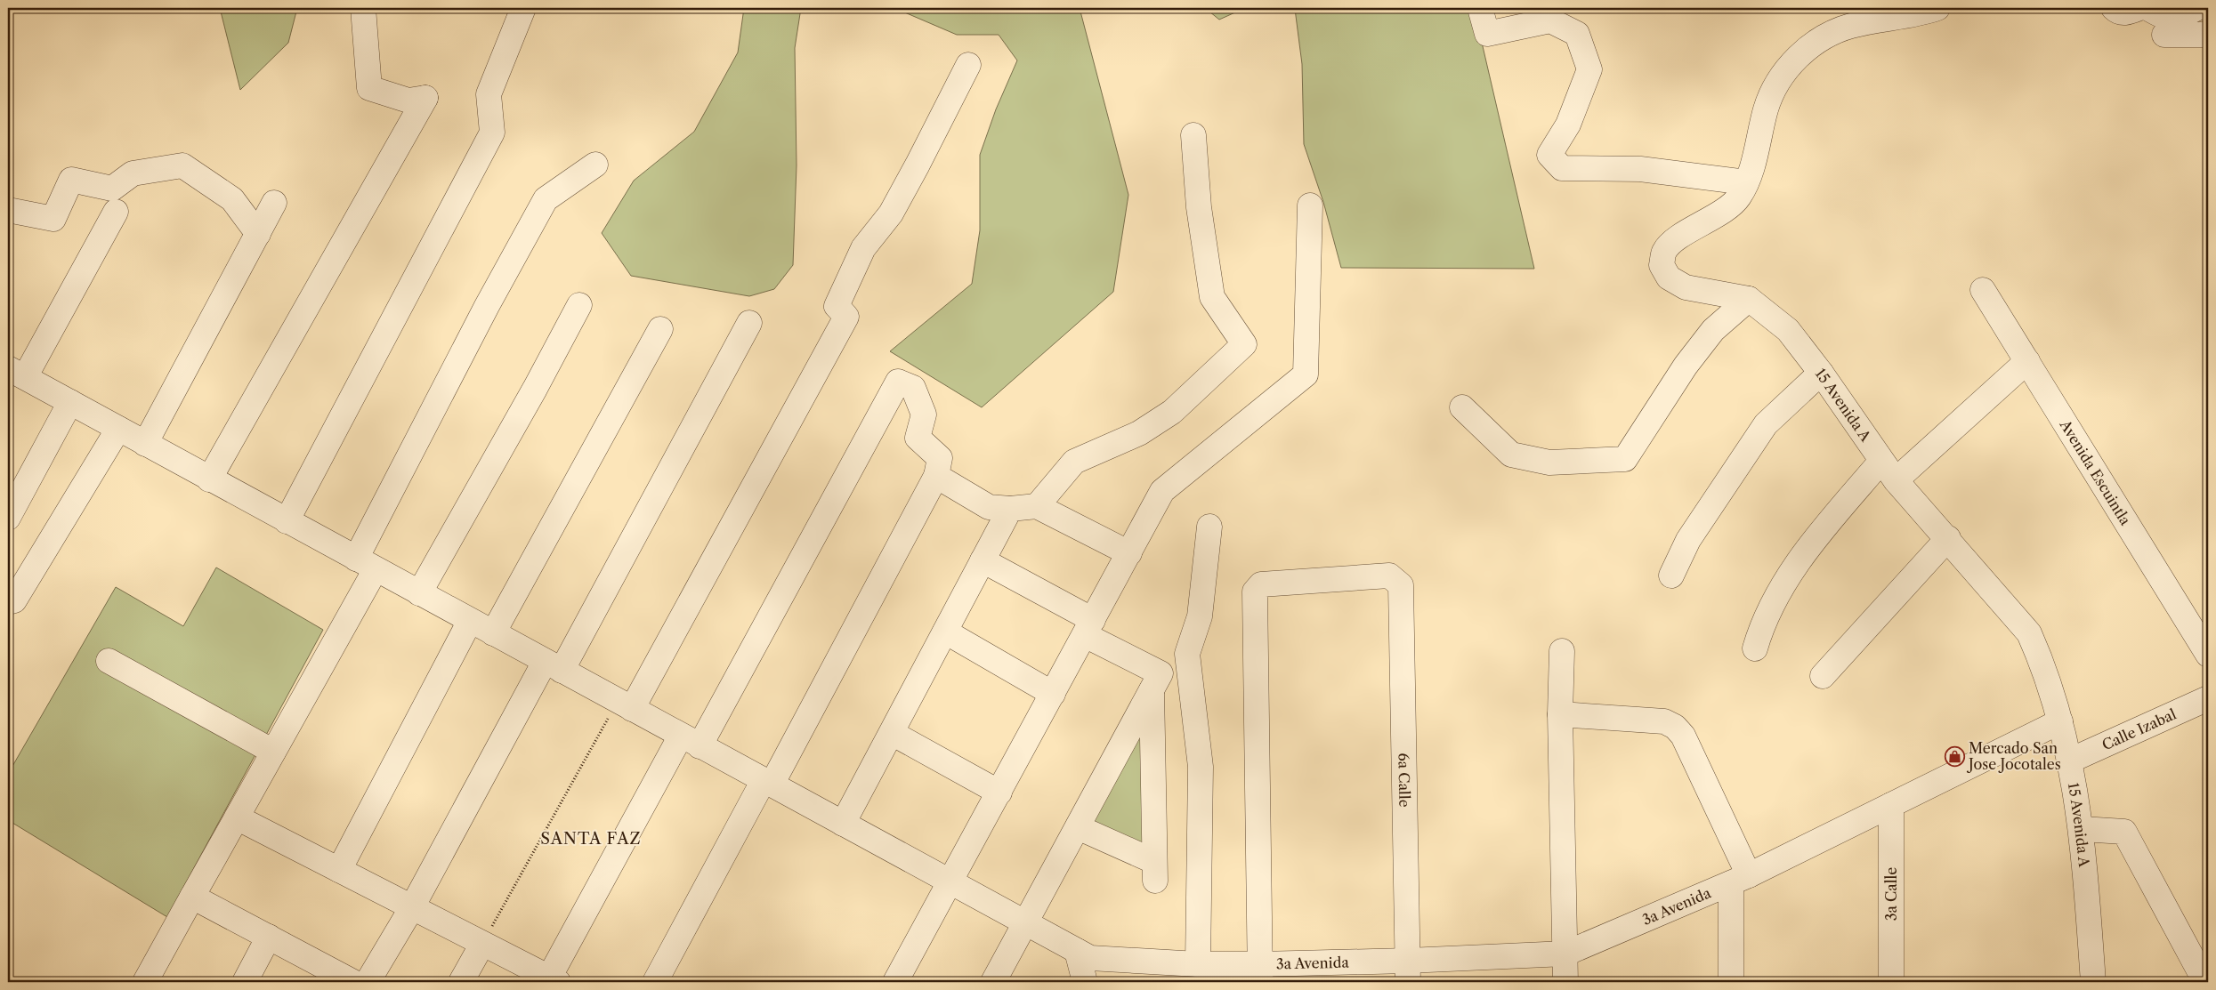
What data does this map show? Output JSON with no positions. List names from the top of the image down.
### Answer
{
  "streets": {
    "street": [
      "15 Avenida A",
      "Avenida Escuintla",
      "Calle Izabal",
      "6a Calle",
      "3a Calle",
      "3a Avenida"
    ]
  },
  "crossings": [
    ["15 Avenida A", "Calle Izabal"],
    ["15 Avenida A", "3a Avenida"],
    ["6a Calle", "3a Avenida"],
    ["3a Calle", "3a Avenida"]
  ],
  "districts": ["SANTA FAZ"],
  "places": {
    "shop": ["Mercado San Jose Jocotales"]
  }
}
